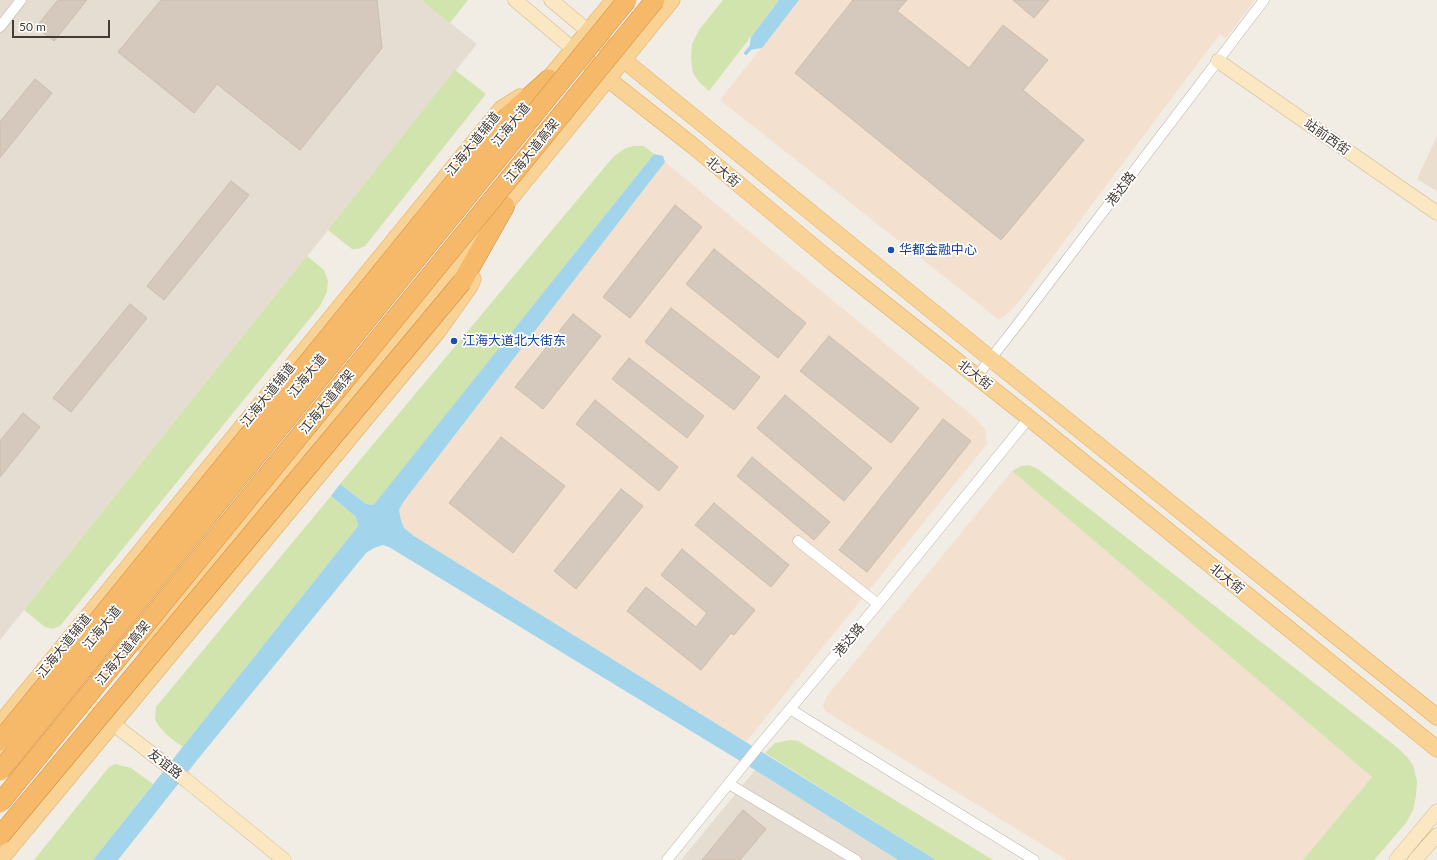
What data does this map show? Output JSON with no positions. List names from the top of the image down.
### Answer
{
  "streets": {
    "highway": ["江海大道高架"],
    "main road": ["江海大道", "江海大道辅道", "北大街"],
    "street": ["站前西街", "港达路", "友谊路"]
  },
  "crossings": [
    ["江海大道", "江海大道辅道"],
    ["江海大道", "北大街"],
    ["江海大道", "友谊路"],
    ["站前西街", "港达路"],
    ["江海大道辅道", "友谊路"],
    ["北大街", "港达路"]
  ],
  "places": ["华都金融中心", "江海大道北大街东"],
  "scale_bar": "50 m"
}
